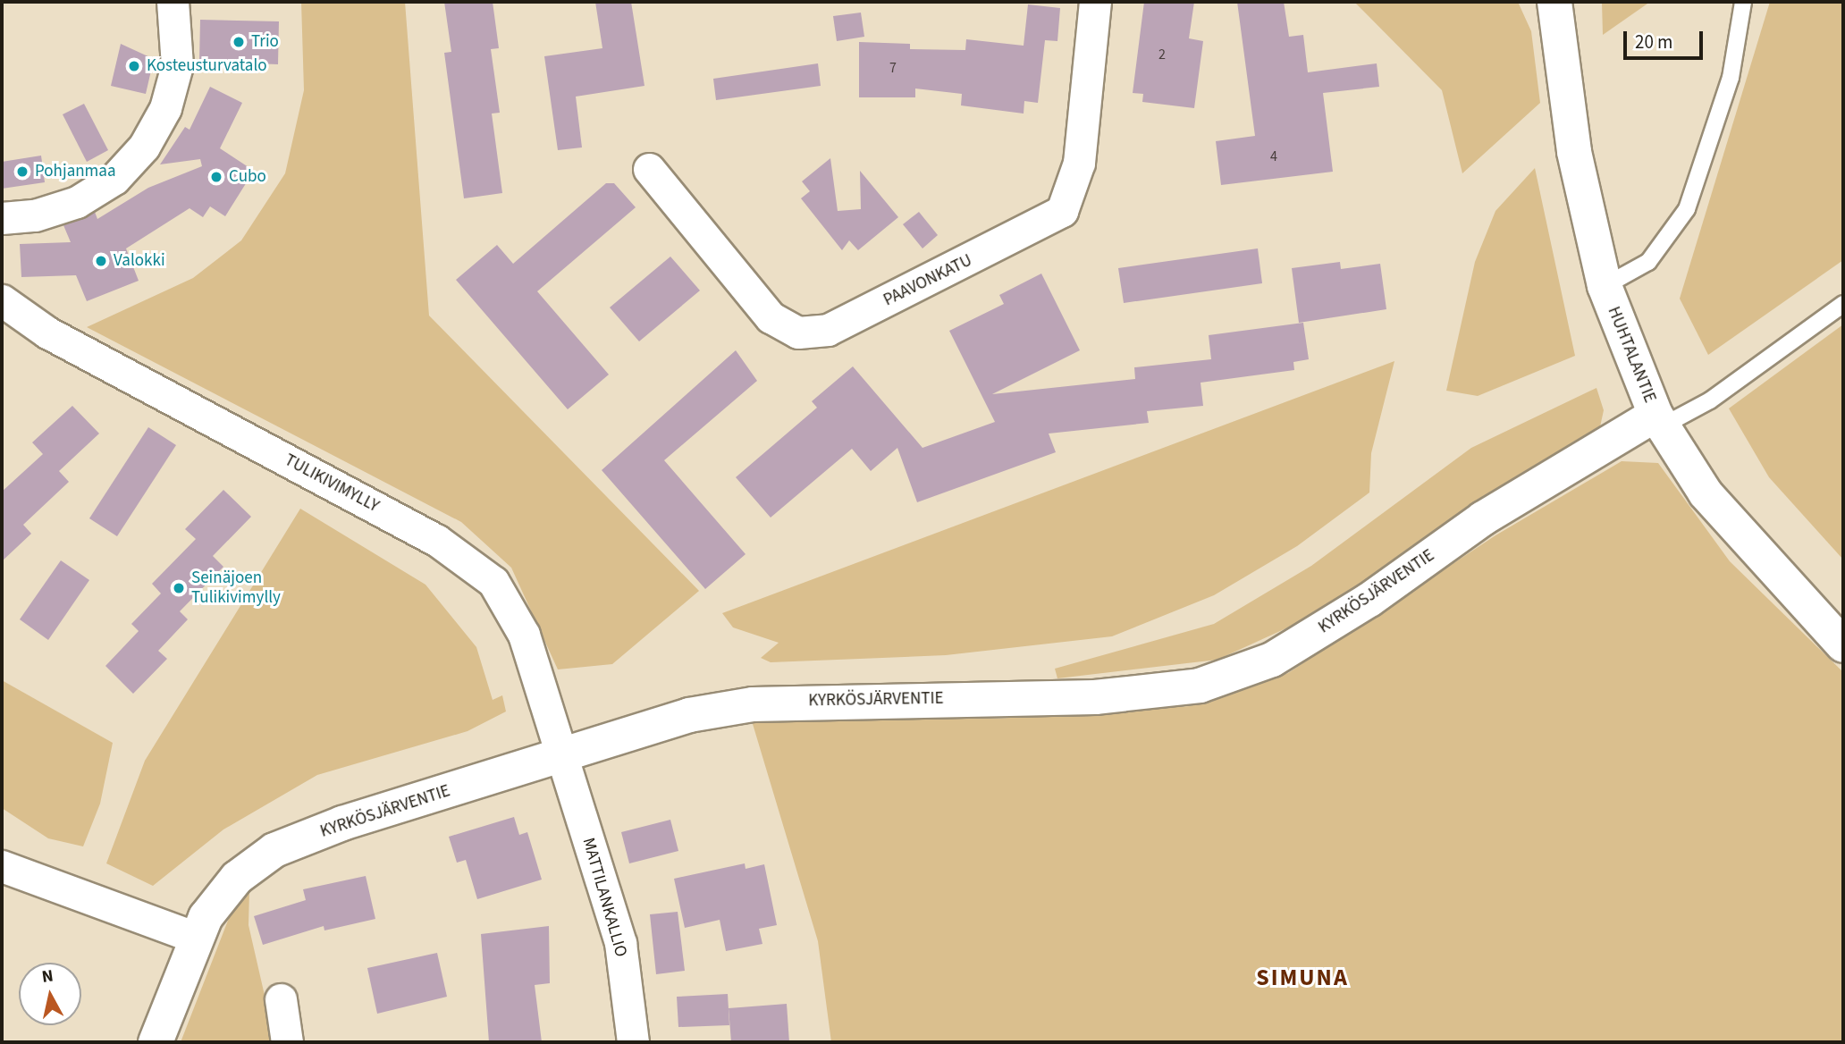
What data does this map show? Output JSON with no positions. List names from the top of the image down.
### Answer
{
  "streets": {
    "street": [
      "PAAVONKATU",
      "HUHTALANTIE",
      "TULIKIVIMYLLY",
      "KYRKÖSJÄRVENTIE",
      "MATTILANKALLIO"
    ]
  },
  "crossings": [
    ["HUHTALANTIE", "KYRKÖSJÄRVENTIE"],
    ["TULIKIVIMYLLY", "KYRKÖSJÄRVENTIE"],
    ["TULIKIVIMYLLY", "MATTILANKALLIO"],
    ["KYRKÖSJÄRVENTIE", "MATTILANKALLIO"]
  ],
  "districts": ["SIMUNA"],
  "places": [
    "Trio",
    "Kosteusturvatalo",
    "Pohjanmaa",
    "Cubo",
    "Valokki",
    "Seinäjoen Tulikivimylly"
  ],
  "house_numbers": ["2", "7", "4"],
  "scale_bar": "20 m",
  "north": "top"
}
